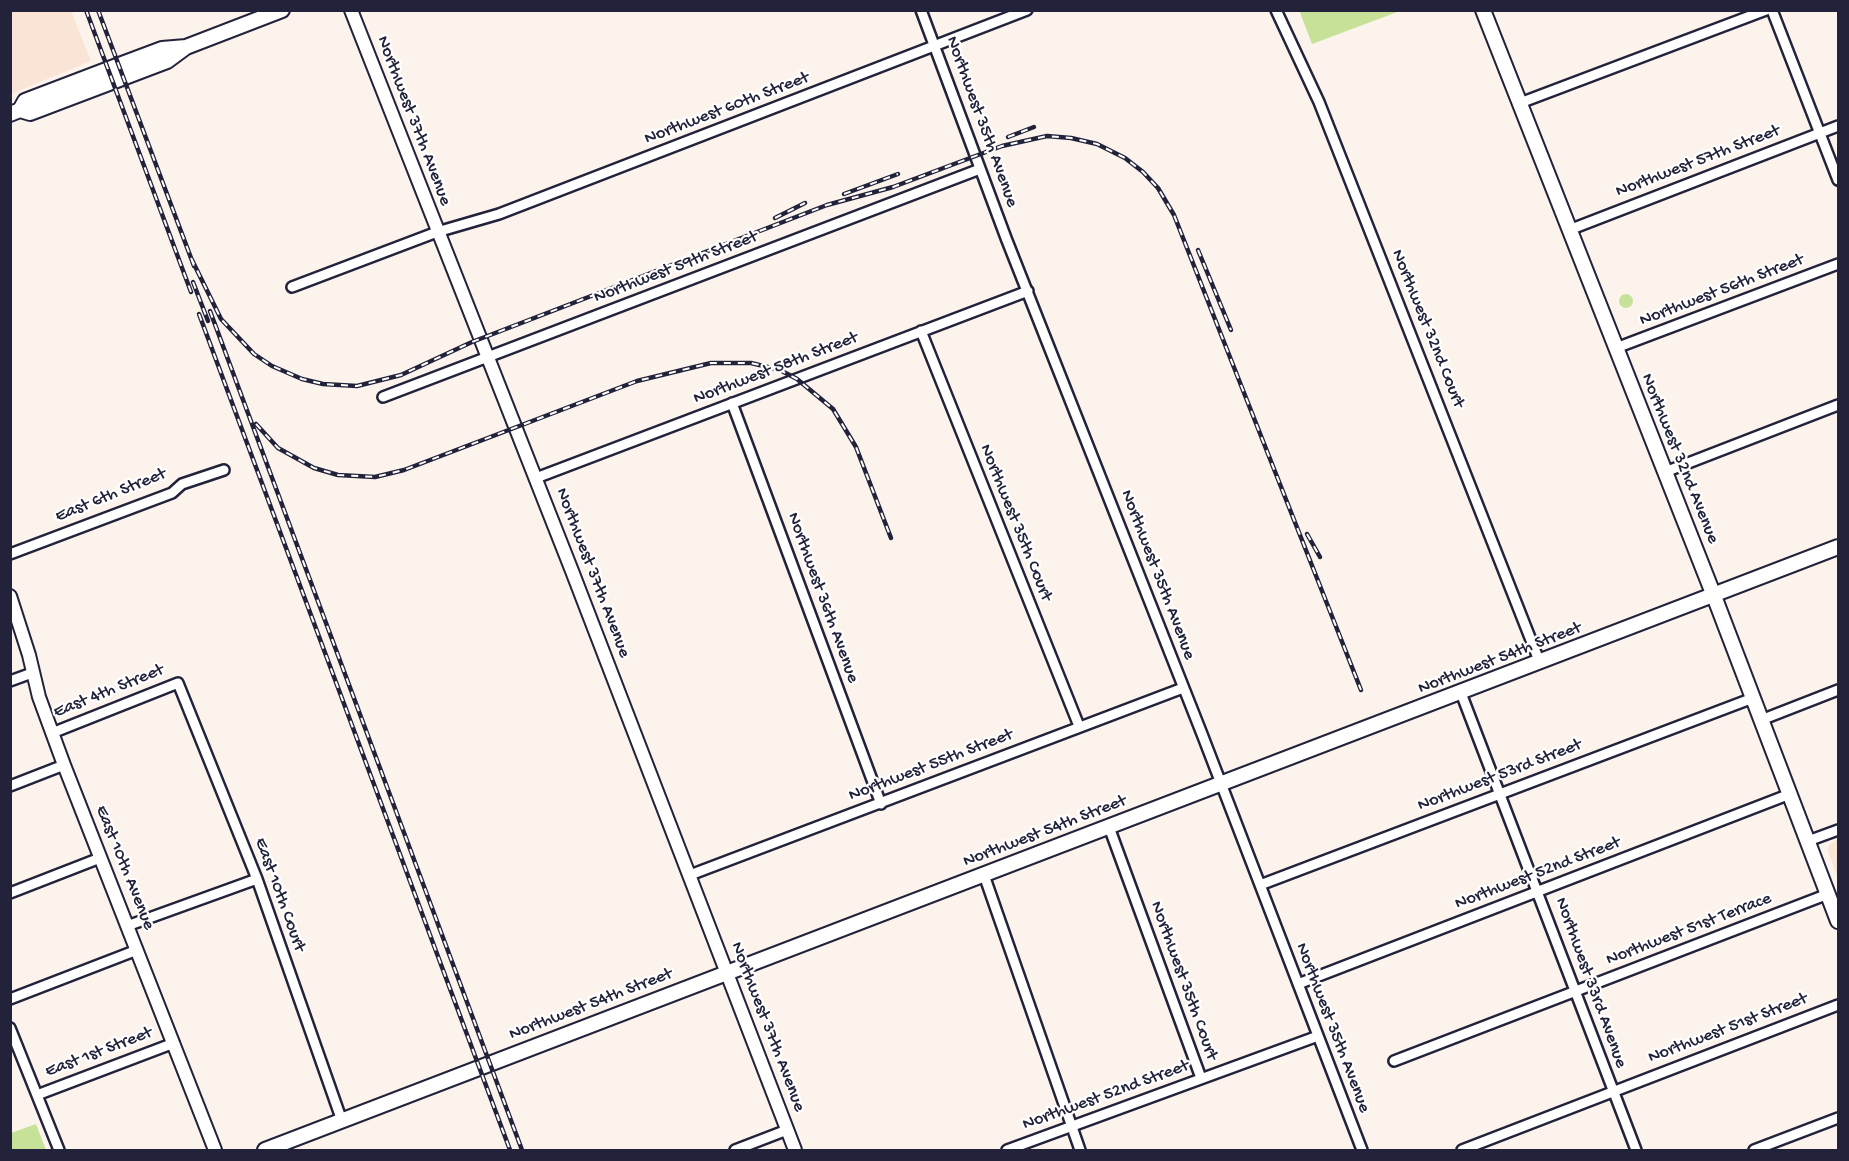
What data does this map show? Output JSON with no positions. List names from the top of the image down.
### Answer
{
  "streets": {
    "main road": ["Northwest 32nd Avenue", "Northwest 54th Street"],
    "street": [
      "Northwest 60th Street",
      "Northwest 37th Avenue",
      "Northwest 35th Avenue",
      "Northwest 57th Street",
      "Northwest 59th Street",
      "Northwest 56th Street",
      "Northwest 32nd Court",
      "Northwest 58th Street",
      "East 6th Street",
      "Northwest 35th Court",
      "Northwest 36th Avenue",
      "East 4th Street",
      "Northwest 55th Street",
      "Northwest 53rd Street",
      "East 10th Avenue",
      "Northwest 52nd Street",
      "East 10th Court",
      "Northwest 51st Terrace",
      "Northwest 33rd Avenue",
      "Northwest 51st Street",
      "East 1st Street"
    ]
  },
  "crossings": [
    ["Northwest 60th Street", "Northwest 37th Avenue"],
    ["Northwest 60th Street", "Northwest 35th Avenue"],
    ["Northwest 37th Avenue", "Northwest 59th Street"],
    ["Northwest 37th Avenue", "Northwest 58th Street"],
    ["Northwest 37th Avenue", "Northwest 54th Street"],
    ["Northwest 37th Avenue", "Northwest 55th Street"],
    ["Northwest 35th Avenue", "Northwest 59th Street"],
    ["Northwest 35th Avenue", "Northwest 58th Street"],
    ["Northwest 35th Avenue", "Northwest 54th Street"],
    ["Northwest 35th Avenue", "Northwest 55th Street"],
    ["Northwest 35th Avenue", "Northwest 53rd Street"],
    ["Northwest 35th Avenue", "Northwest 52nd Street"],
    ["Northwest 57th Street", "Northwest 32nd Avenue"],
    ["Northwest 56th Street", "Northwest 32nd Avenue"],
    ["Northwest 32nd Court", "Northwest 54th Street"],
    ["Northwest 58th Street", "Northwest 35th Court"],
    ["Northwest 58th Street", "Northwest 36th Avenue"],
    ["Northwest 32nd Avenue", "Northwest 54th Street"],
    ["Northwest 32nd Avenue", "Northwest 53rd Street"],
    ["Northwest 32nd Avenue", "Northwest 52nd Street"],
    ["Northwest 32nd Avenue", "Northwest 51st Terrace"],
    ["Northwest 35th Court", "Northwest 54th Street"],
    ["Northwest 35th Court", "Northwest 55th Street"],
    ["Northwest 35th Court", "Northwest 52nd Street"],
    ["Northwest 36th Avenue", "Northwest 55th Street"],
    ["Northwest 54th Street", "East 10th Court"],
    ["Northwest 54th Street", "Northwest 33rd Avenue"],
    ["East 4th Street", "East 10th Avenue"],
    ["East 4th Street", "East 10th Court"],
    ["Northwest 53rd Street", "Northwest 33rd Avenue"],
    ["East 10th Avenue", "East 1st Street"],
    ["Northwest 52nd Street", "Northwest 33rd Avenue"],
    ["Northwest 51st Terrace", "Northwest 33rd Avenue"],
    ["Northwest 33rd Avenue", "Northwest 51st Street"]
  ]
}
